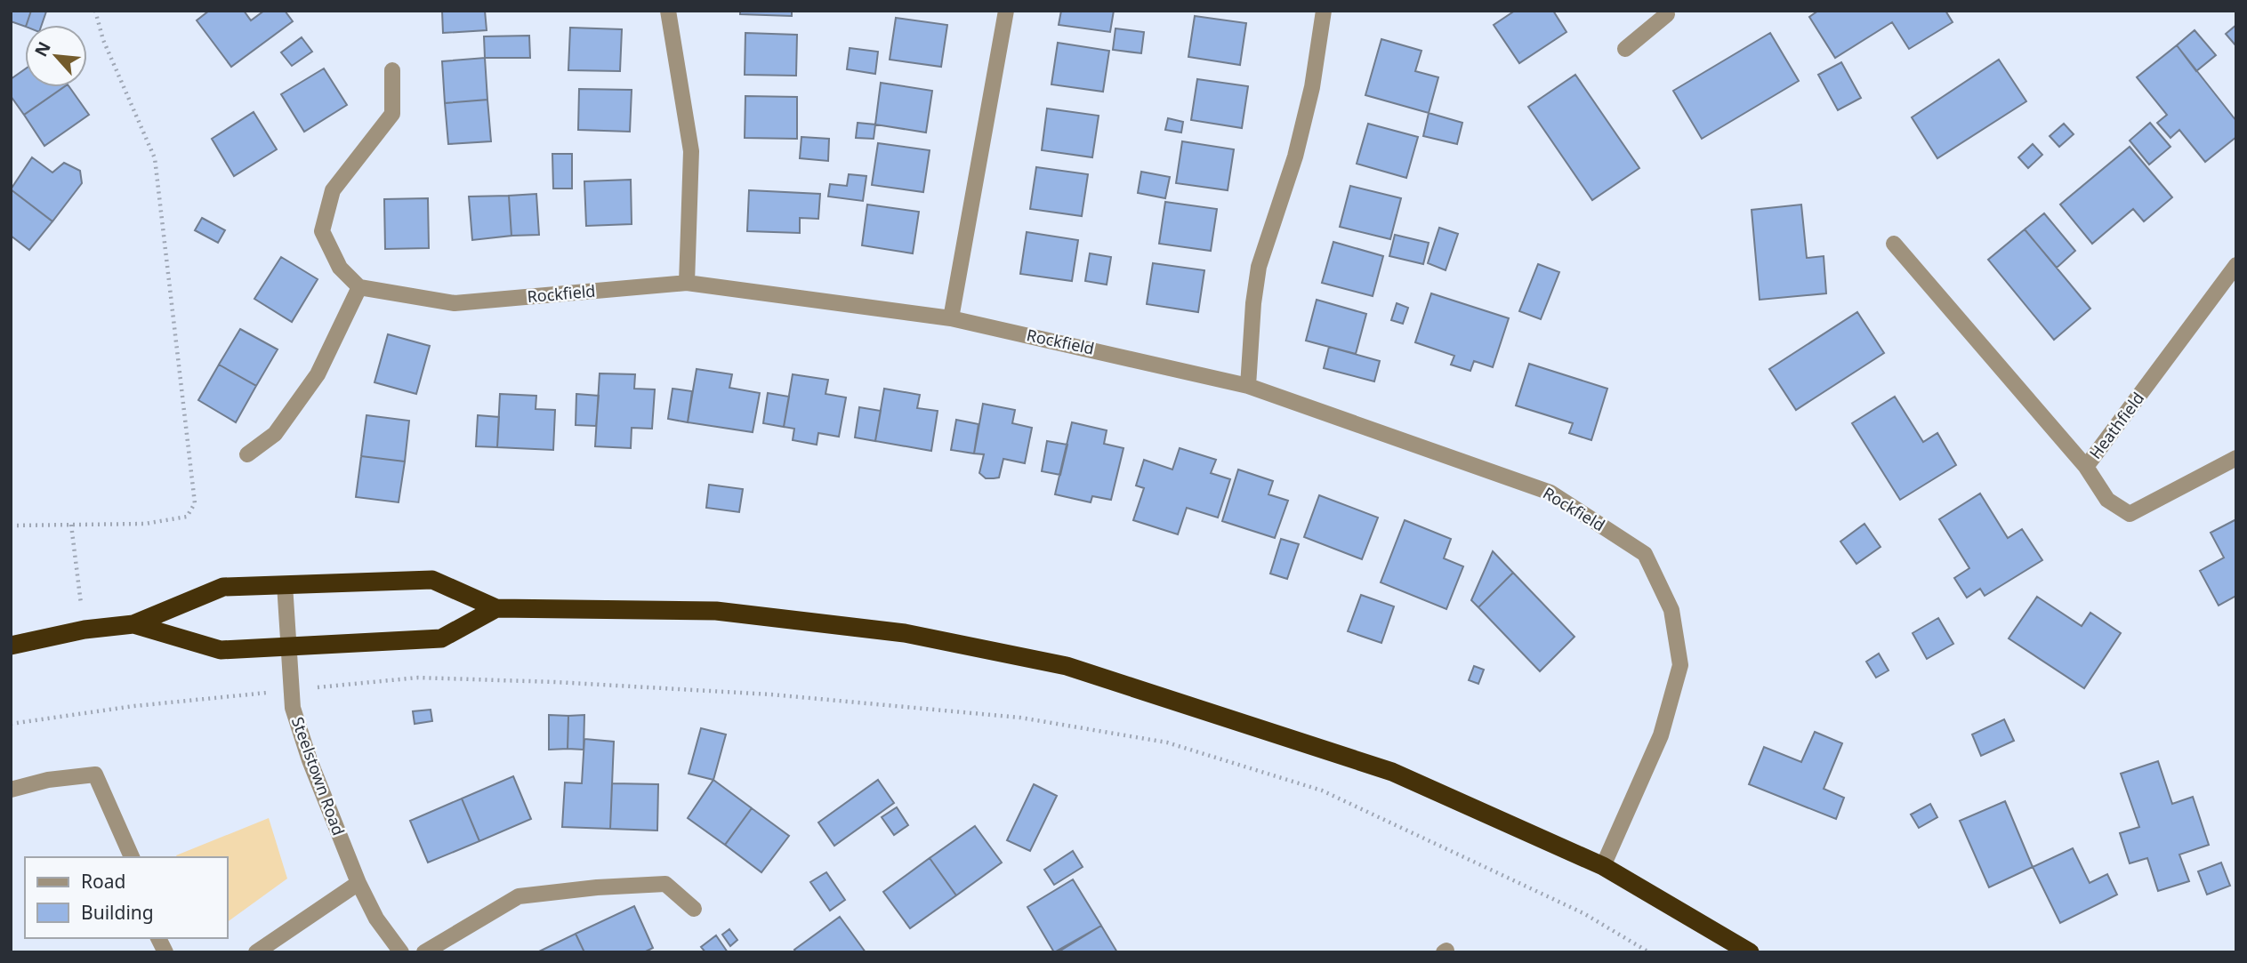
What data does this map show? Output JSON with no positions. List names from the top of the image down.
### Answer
{
  "streets": {
    "street": ["Rockfield", "Heathfield", "Steelstown Road"]
  },
  "legend": ["Road", "Building"],
  "north": "top left"
}
